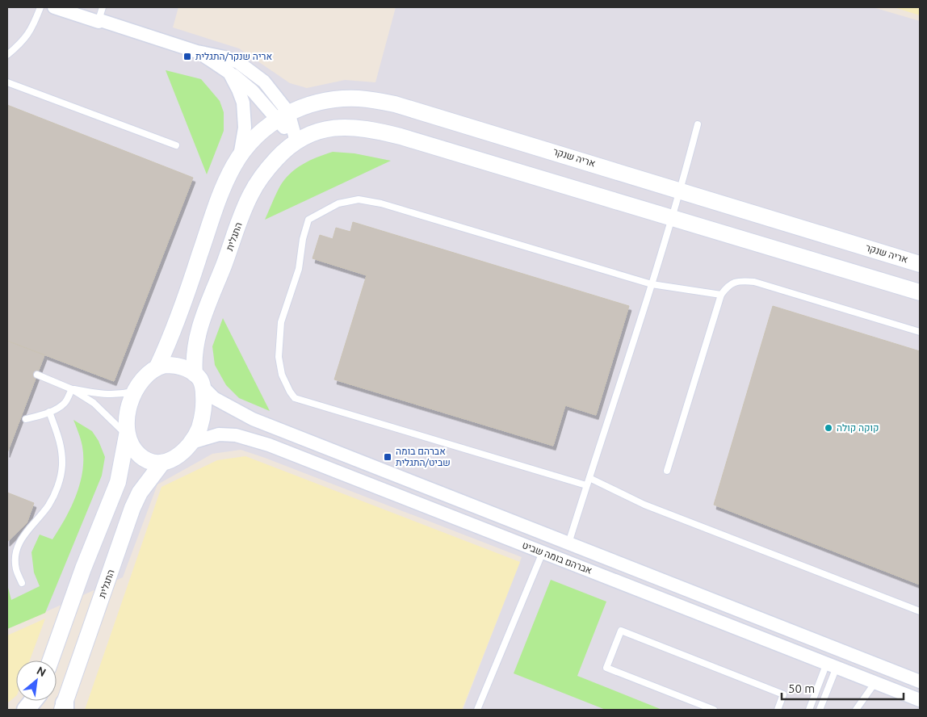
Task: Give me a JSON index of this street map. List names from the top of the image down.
{
  "streets": {
    "street": ["אריה שנקר", "התגלית", "אברהם בומה שביט"]
  },
  "crossings": [
    ["התגלית", "אברהם בומה שביט"]
  ],
  "places": {
    "transit": ["אריה שנקר/התגלית", "אברהם בומה שביט/התגלית"],
    "other": ["קוקה קולה"]
  },
  "scale_bar": "50 m",
  "north": "top right"
}
